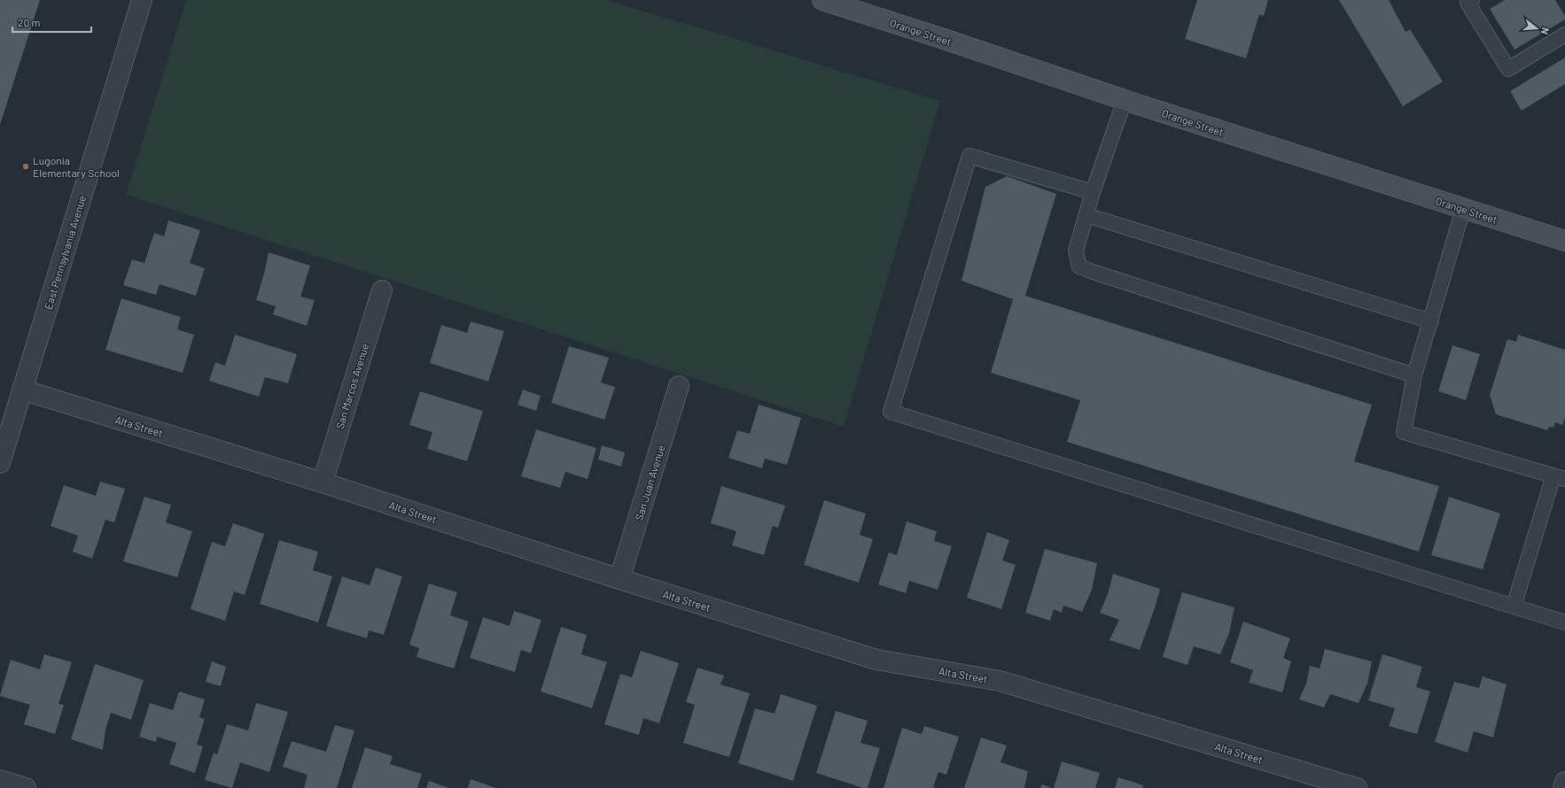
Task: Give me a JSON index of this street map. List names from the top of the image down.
{
  "streets": {
    "main road": ["Orange Street"],
    "street": [
      "East Pennsylvania Avenue",
      "San Marcos Avenue",
      "Alta Street",
      "San Juan Avenue"
    ]
  },
  "crossings": [
    ["East Pennsylvania Avenue", "Alta Street"],
    ["San Marcos Avenue", "Alta Street"],
    ["Alta Street", "San Juan Avenue"]
  ],
  "places": ["Lugonia Elementary School"],
  "scale_bar": "20 m",
  "north": "right"
}
